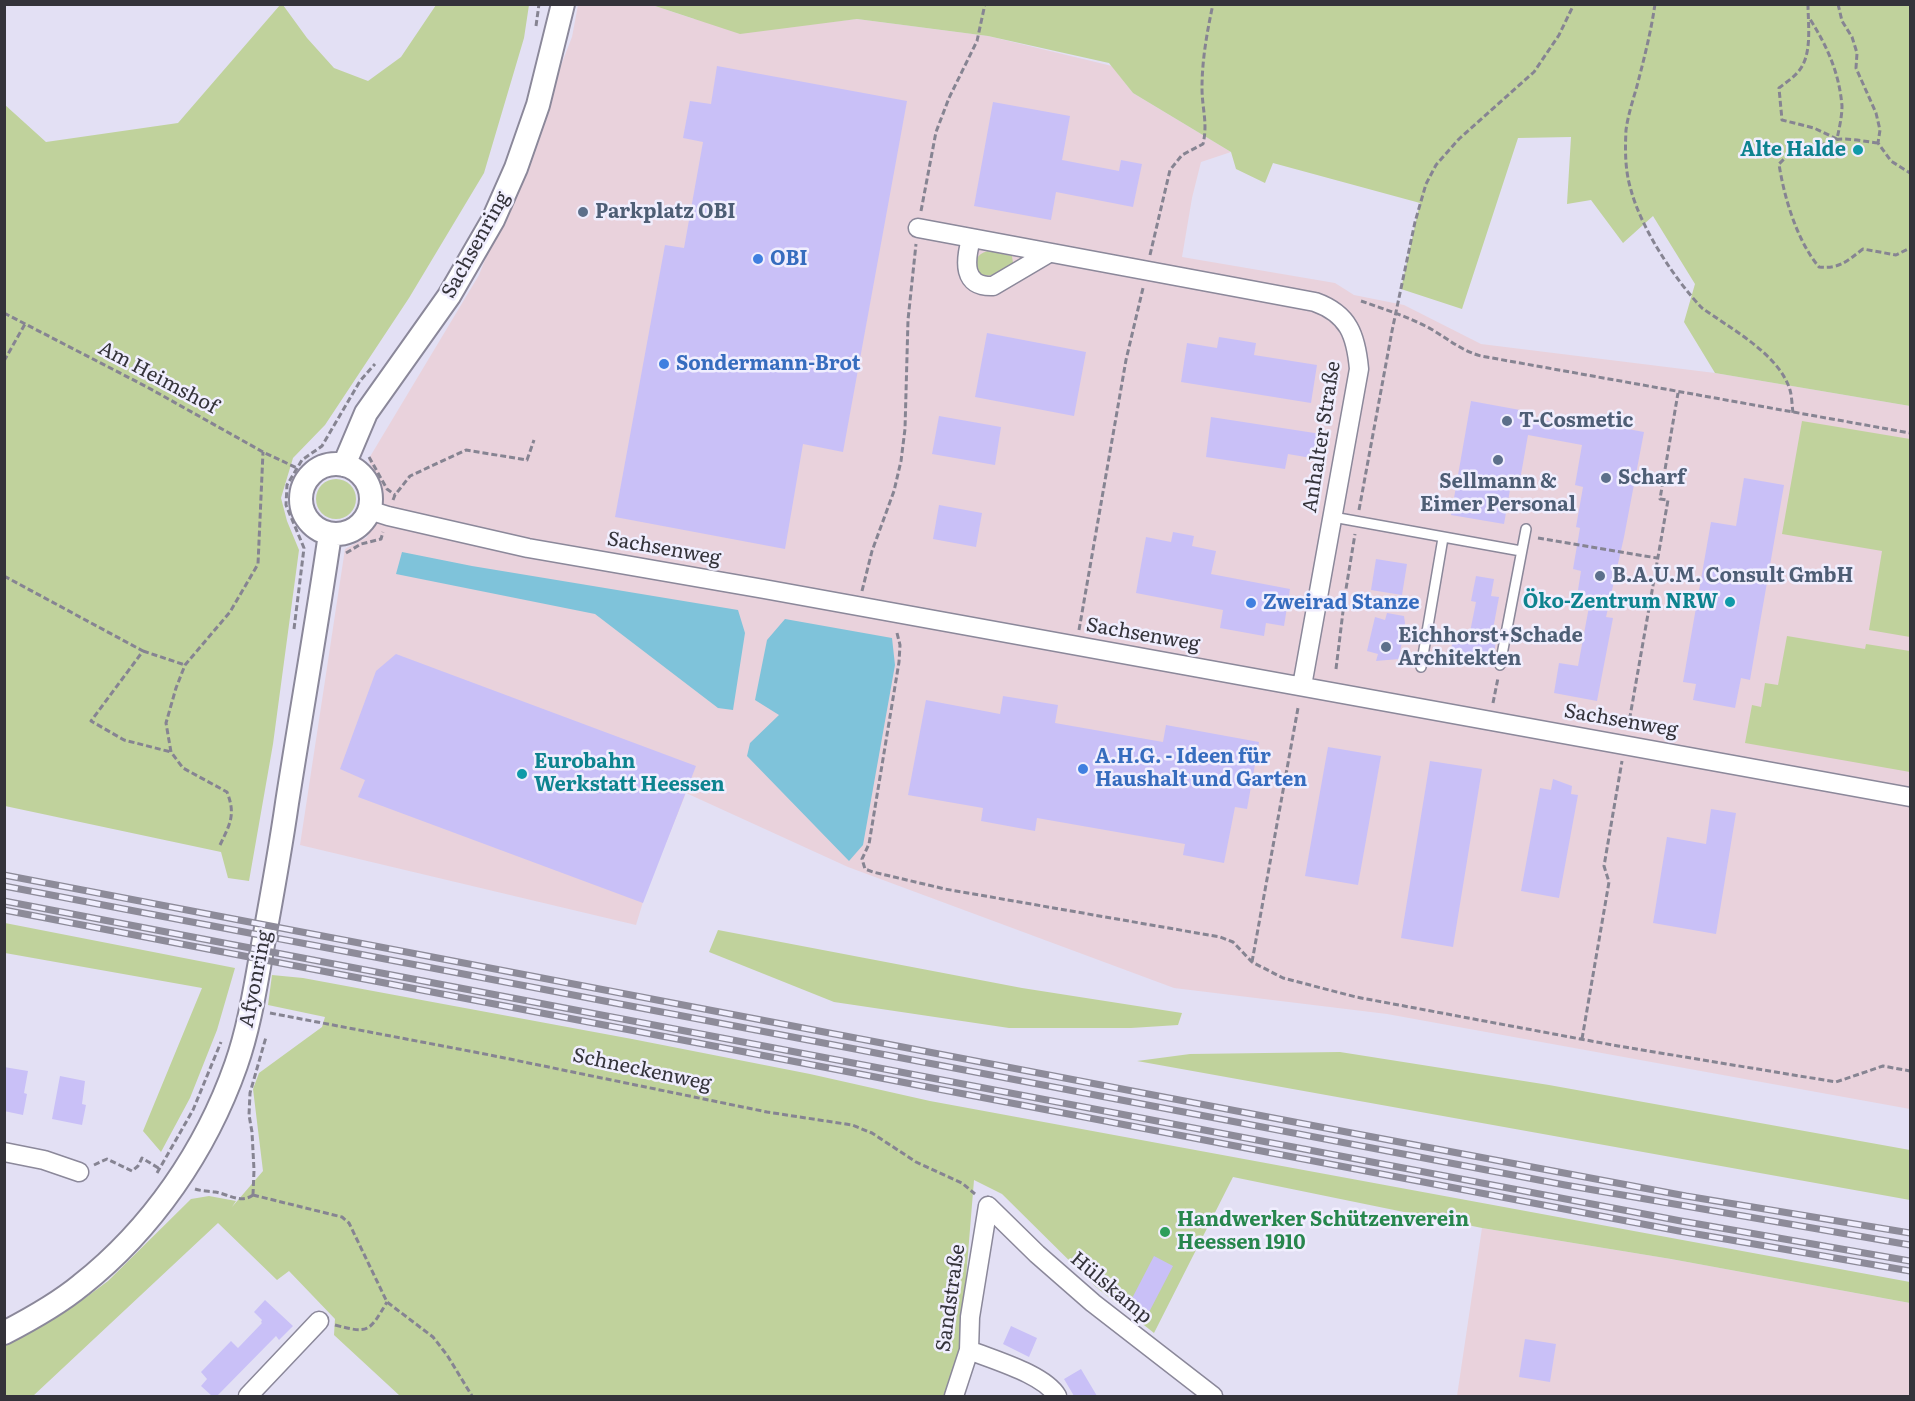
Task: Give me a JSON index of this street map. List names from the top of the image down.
{
  "streets": {
    "street": [
      "Sachsenring",
      "Anhalter Straße",
      "Sachsenweg",
      "Afyonring",
      "Hülskamp",
      "Sandstraße"
    ],
    "path": ["Am Heimshof", "Schneckenweg"]
  },
  "crossings": [
    ["Sachsenring", "Sachsenweg"],
    ["Sachsenring", "Afyonring"],
    ["Anhalter Straße", "Sachsenweg"],
    ["Sachsenweg", "Afyonring"],
    ["Afyonring", "Schneckenweg"],
    ["Schneckenweg", "Hülskamp"],
    ["Schneckenweg", "Sandstraße"],
    ["Hülskamp", "Sandstraße"]
  ],
  "places": [
    "Alte Halde",
    "Parkplatz OBI",
    "OBI",
    "Sondermann-Brot",
    "T-Cosmetic",
    "Sellmann & Eimer Personal",
    "Scharf",
    "B.A.U.M. Consult GmbH",
    "Öko-Zentrum NRW",
    "Zweirad Stanze",
    "Eichhorst+Schade Architekten",
    "A.H.G. - Ideen für Haushalt und Garten",
    "Eurobahn Werkstatt Heessen",
    "Handwerker Schützenverein Heessen 1910"
  ]
}
